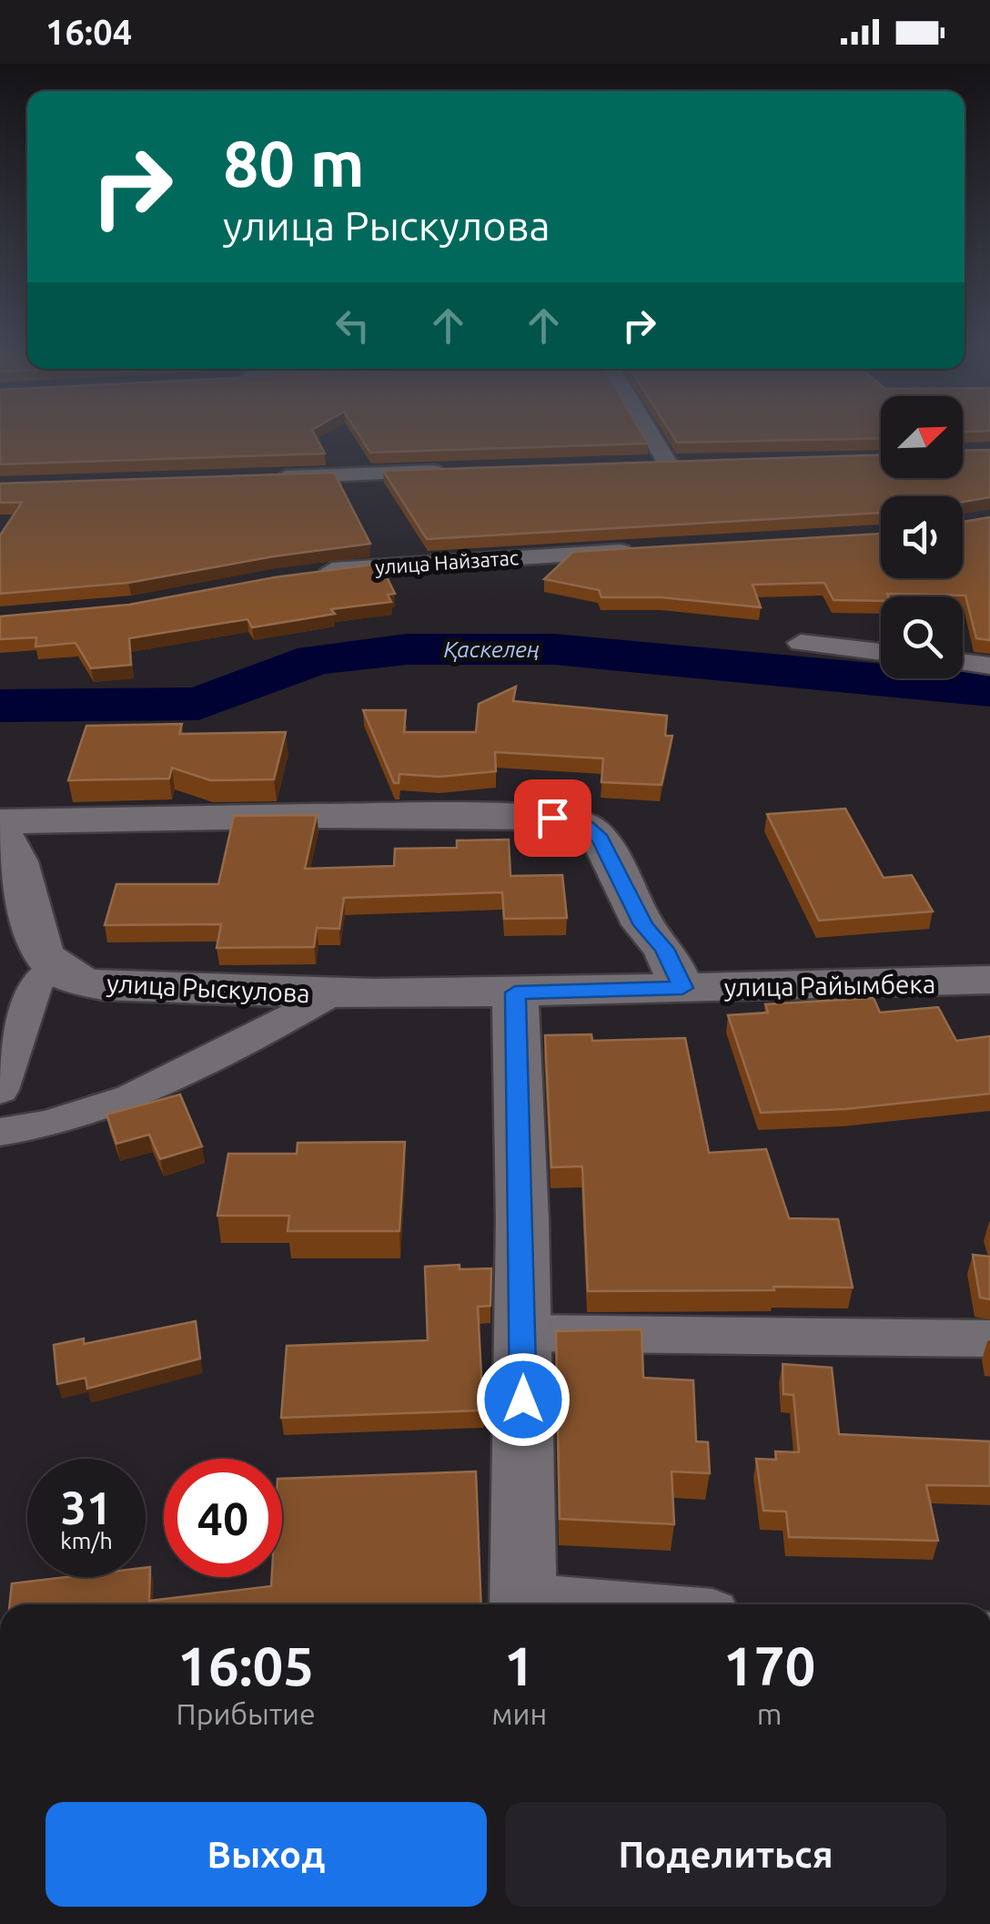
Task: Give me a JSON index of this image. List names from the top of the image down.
{
  "streets": {
    "street": ["улица Найзатас", "улица Райымбека", "улица Рыскулова"]
  },
  "crossings": [
    ["улица Райымбека", "улица Рыскулова"]
  ],
  "water": ["Қаскелең"],
  "north": "top right",
  "page": {
    "status": "16:04",
    "turn": ["80 m", "улица Рыскулова"],
    "speed": "31 km/h",
    "limit": "40",
    "eta": [
      "16:05",
      "Прибытие",
      "1",
      "мин",
      "170",
      "m"
    ],
    "buttons": ["Выход", "Поделиться"]
  }
}
